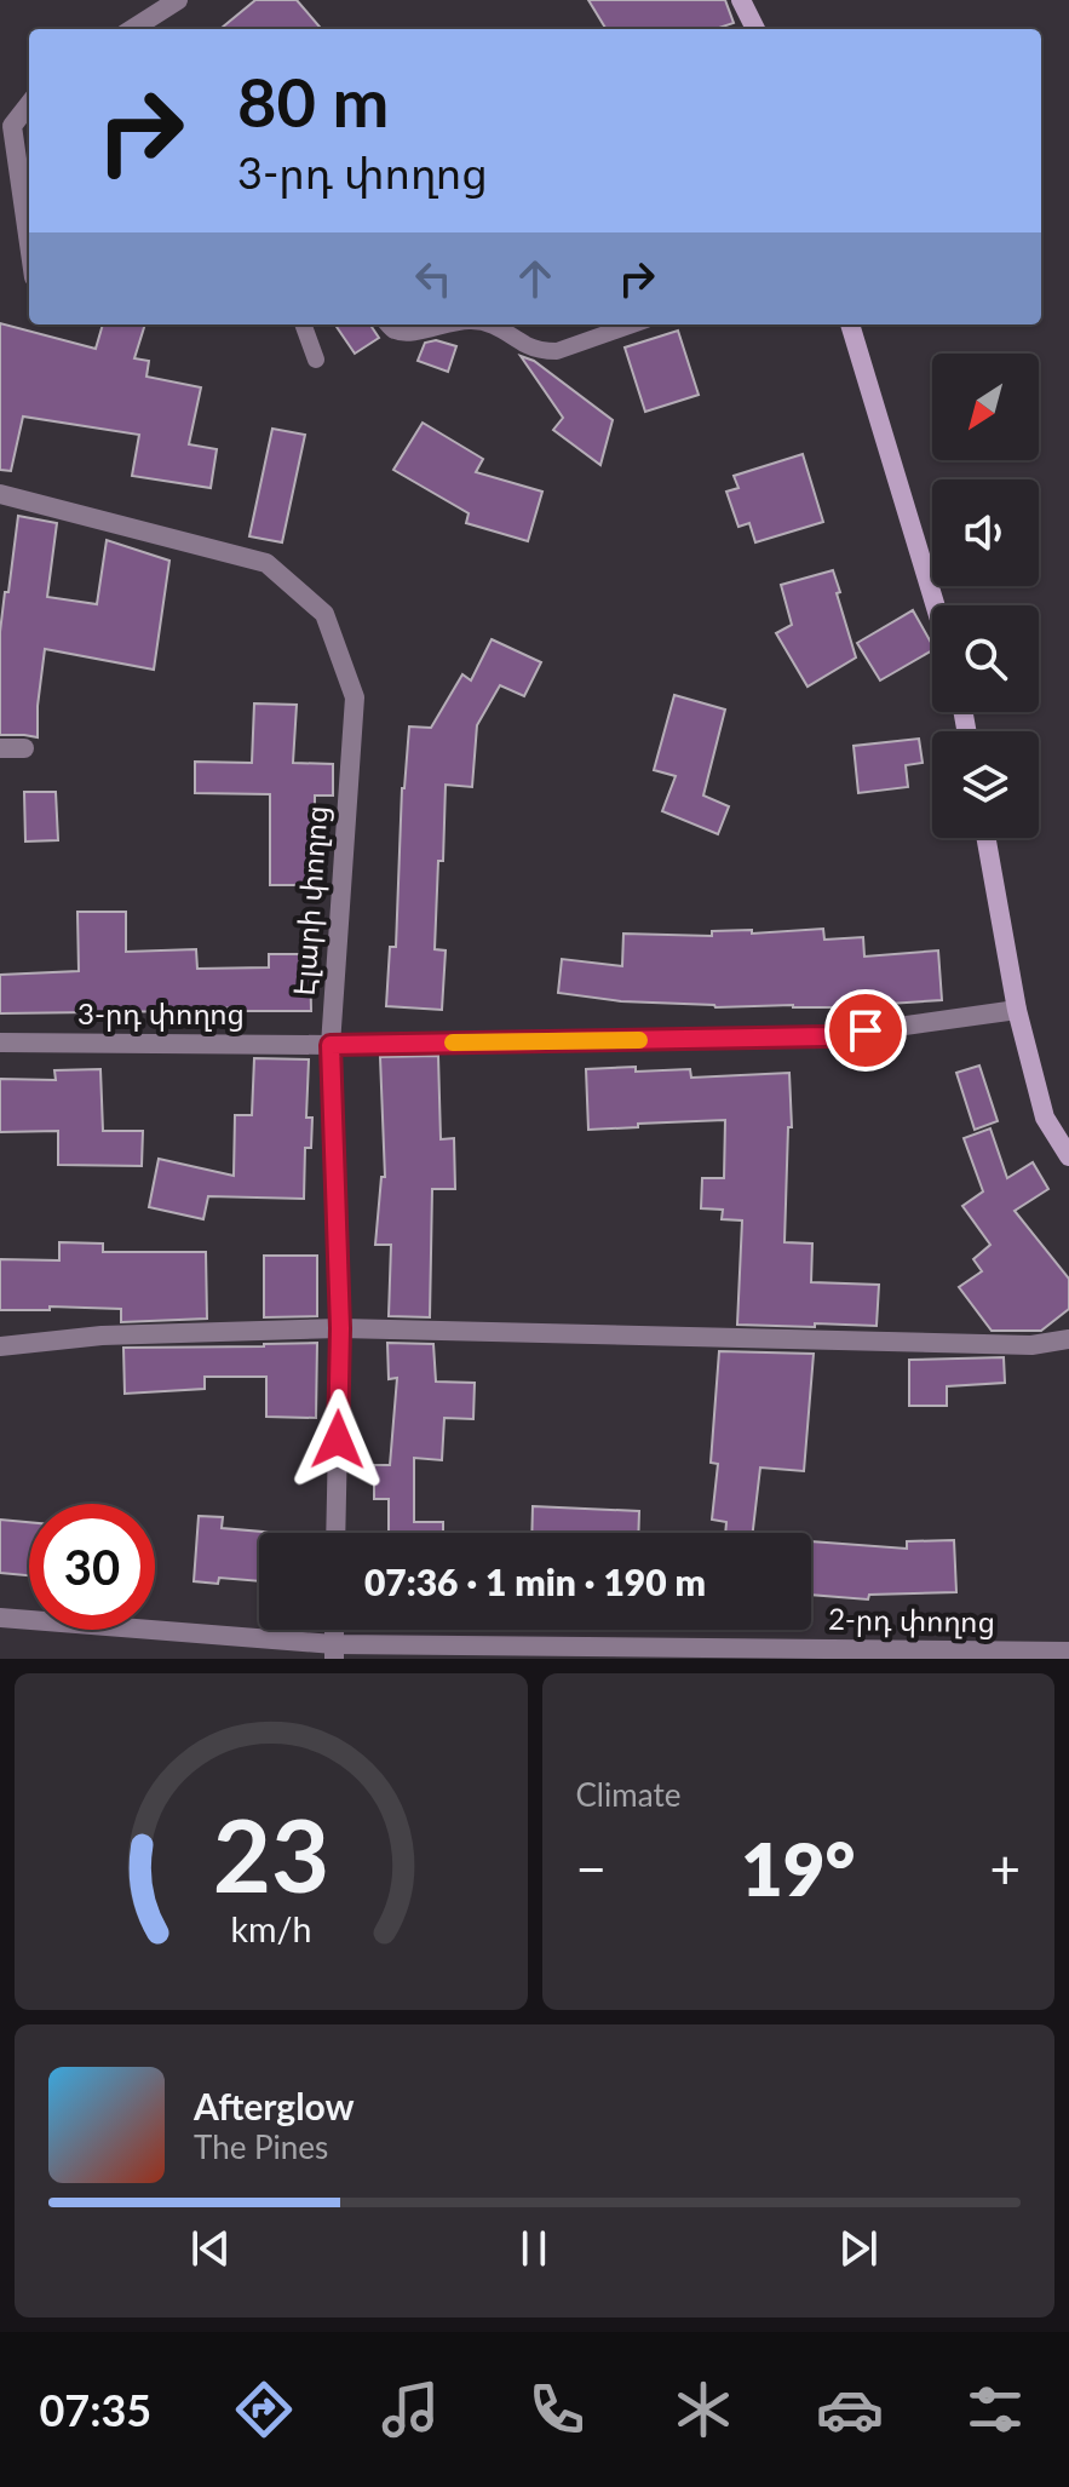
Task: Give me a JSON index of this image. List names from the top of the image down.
{
  "streets": {
    "street": ["Էլարի փողոց", "3-րդ փողոց", "2-րդ փողոց"]
  },
  "crossings": [
    ["Էլարի փողոց", "3-րդ փողոց"]
  ],
  "north": "bottom left",
  "page": {
    "turn": ["80 m", "3-րդ փողոց"],
    "limit": "30",
    "trip": "07:36 · 1 min · 190 m",
    "tile": "Climate",
    "heat": ["−", "19°", "+"],
    "song": ["Afterglow", "The Pines"],
    "tabs": "07:35",
    "gauge": ["23", "km/h"]
  }
}
